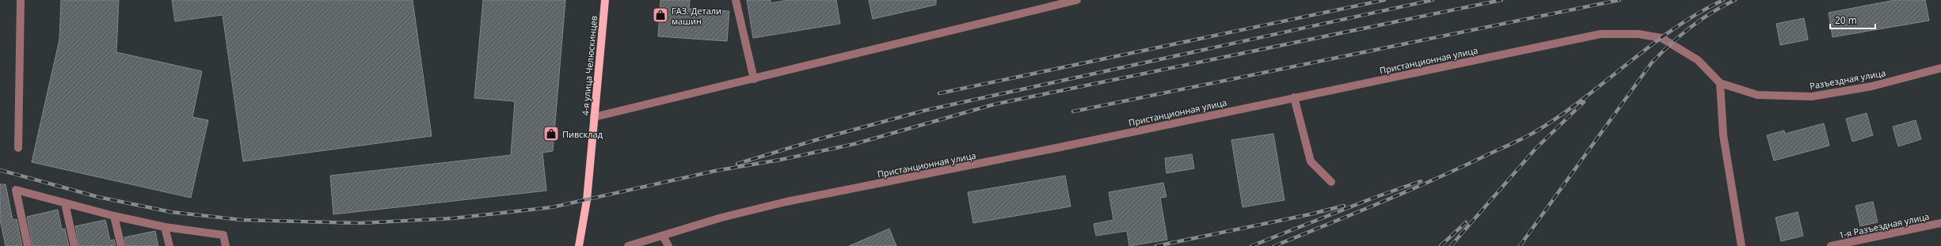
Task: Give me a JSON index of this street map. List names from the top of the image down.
{
  "streets": {
    "main road": ["4-я улица Челюскинцев"],
    "street": ["Пристанционная улица", "Разъездная улица", "1-я Разъездная улица"]
  },
  "crossings": [
    ["Пристанционная улица", "Разъездная улица"]
  ],
  "places": {
    "shop": ["ГАЗ. Детали машин", "Пивсклад"]
  },
  "scale_bar": "20 m"
}
